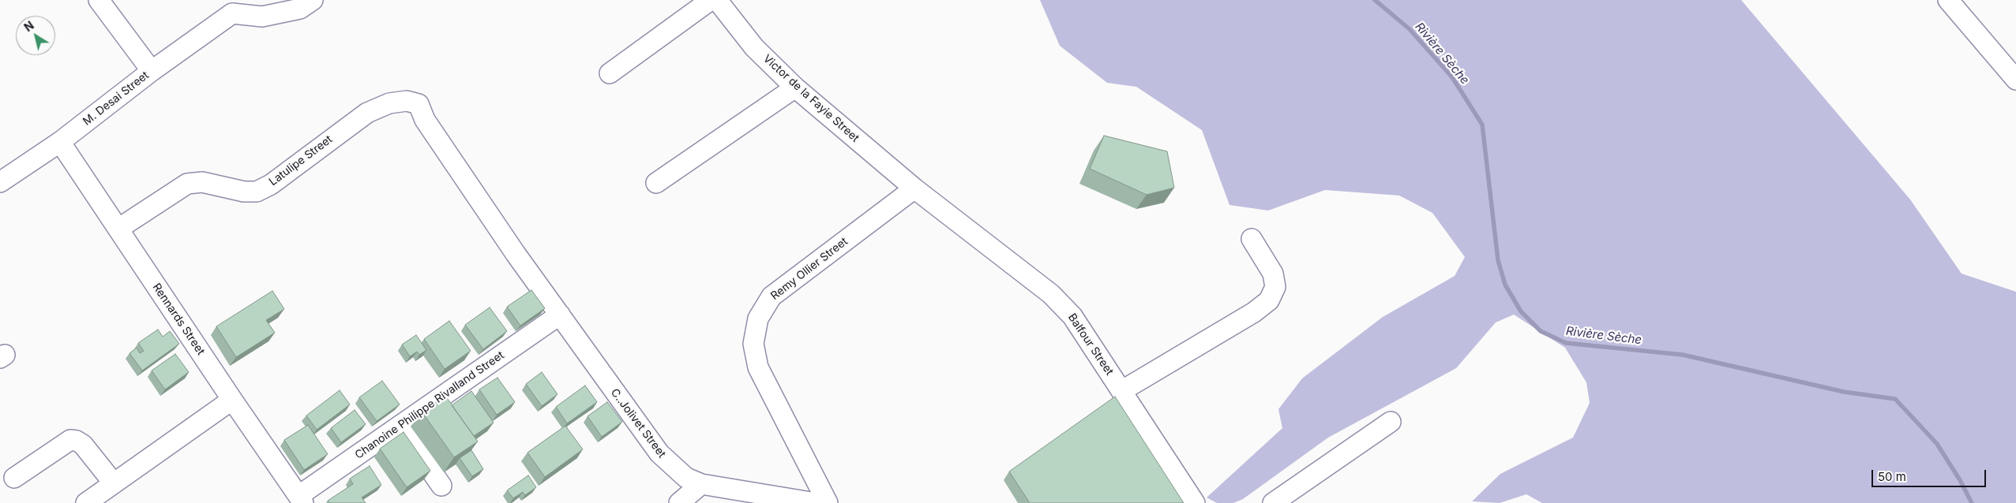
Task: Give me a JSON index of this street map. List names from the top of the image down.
{
  "streets": {
    "street": [
      "M. Desai Street",
      "Victor de la Fayie Street",
      "Latulipe Street",
      "Remy Ollier Street",
      "Rennards Street",
      "Balfour Street",
      "Chanoine Philippe Rivalland Street",
      "C..Jolivet Street"
    ]
  },
  "crossings": [
    ["M. Desai Street", "Rennards Street"],
    ["Victor de la Fayie Street", "Remy Ollier Street"],
    ["Victor de la Fayie Street", "Balfour Street"],
    ["Latulipe Street", "Rennards Street"],
    ["Latulipe Street", "C..Jolivet Street"],
    ["Remy Ollier Street", "Balfour Street"],
    ["Rennards Street", "Chanoine Philippe Rivalland Street"],
    ["Chanoine Philippe Rivalland Street", "C..Jolivet Street"]
  ],
  "water": ["Rivière Sèche"],
  "scale_bar": "50 m",
  "north": "top left"
}
